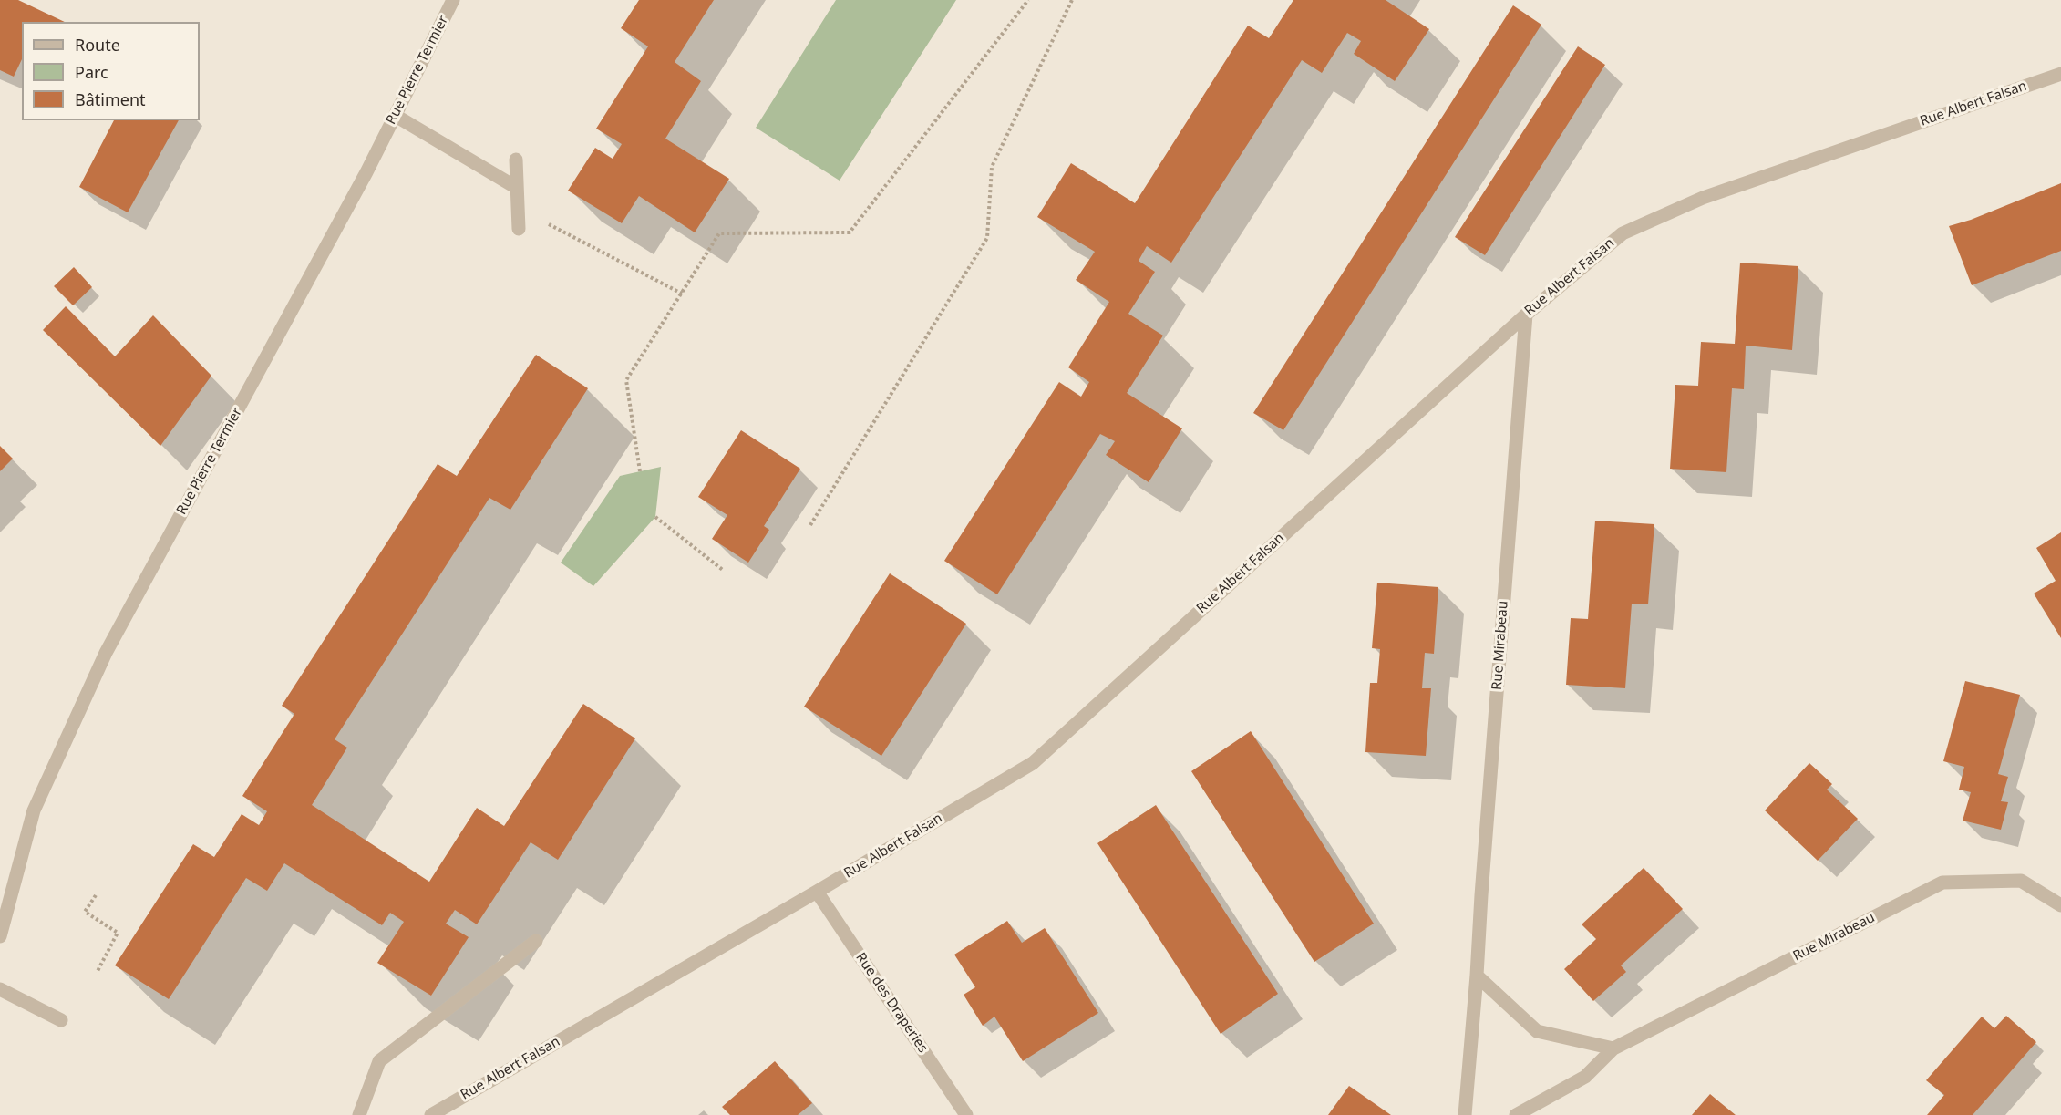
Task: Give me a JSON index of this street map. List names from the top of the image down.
{
  "streets": {
    "street": [
      "Rue Pierre Termier",
      "Rue Albert Falsan",
      "Rue Mirabeau",
      "Rue des Draperies"
    ]
  },
  "crossings": [
    ["Rue Albert Falsan", "Rue Mirabeau"],
    ["Rue Albert Falsan", "Rue des Draperies"]
  ],
  "legend": ["Route", "Parc", "Bâtiment"]
}
